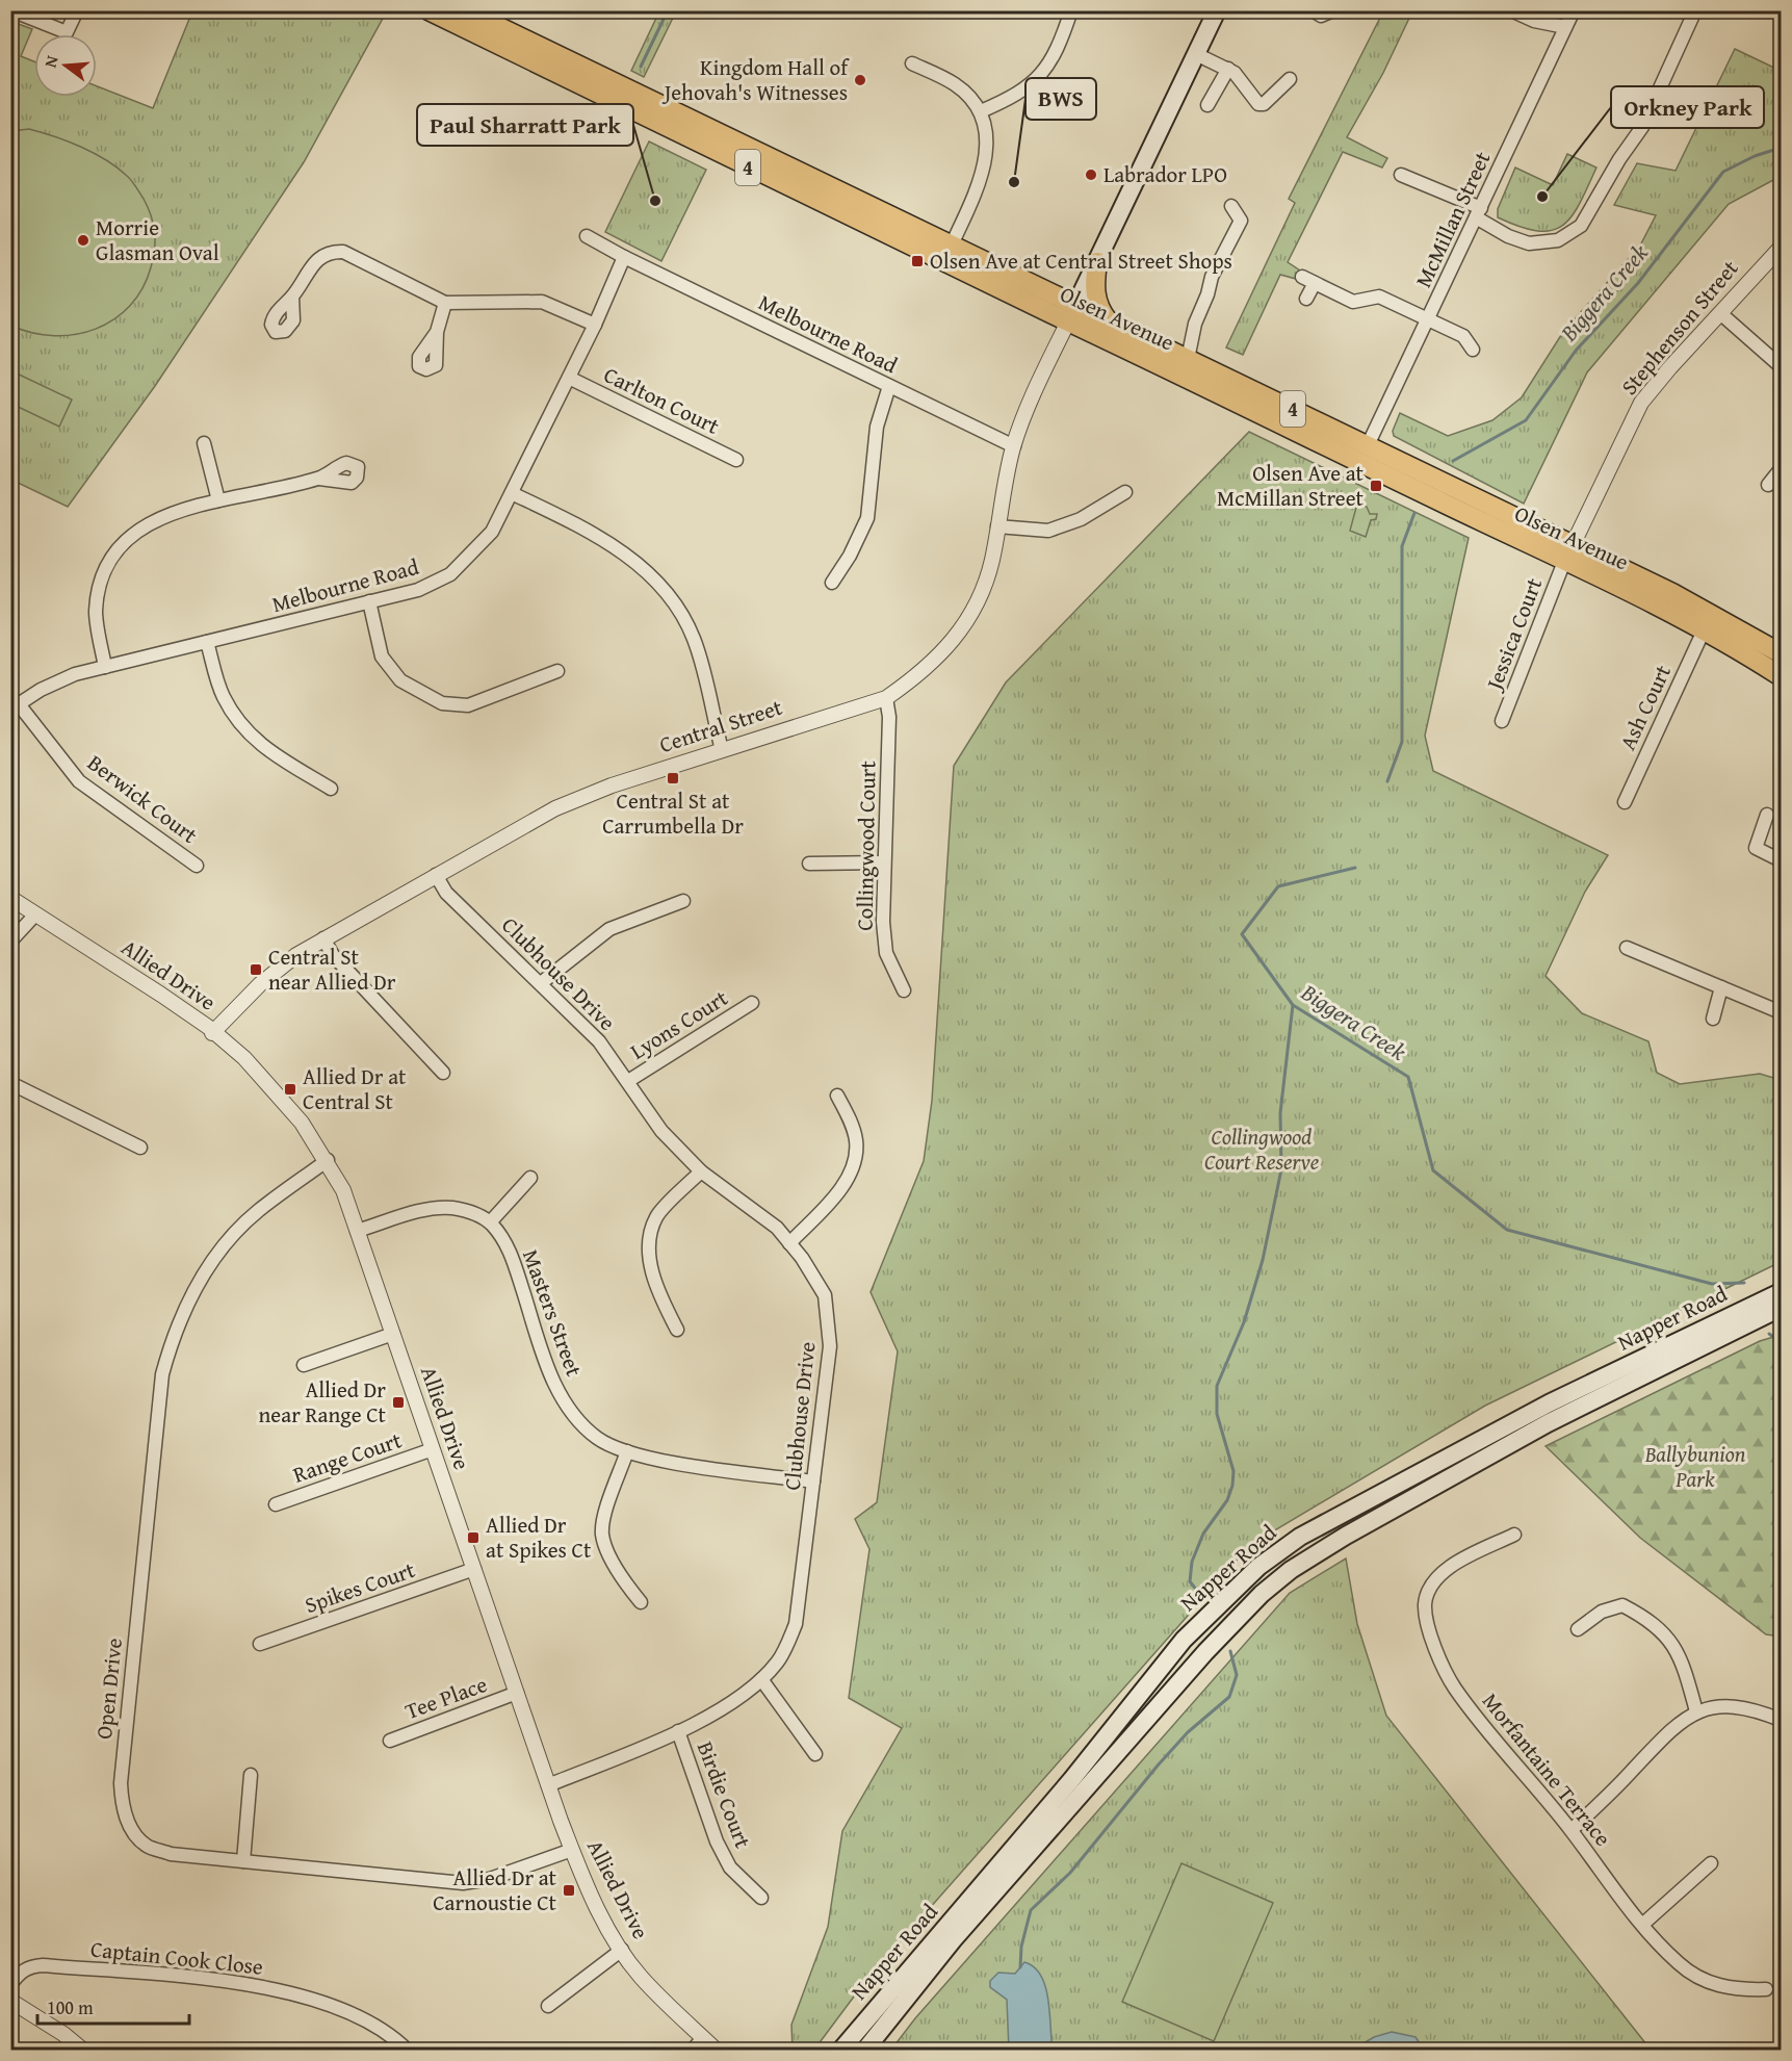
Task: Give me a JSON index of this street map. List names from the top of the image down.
{
  "streets": {
    "main road": [
      "4",
      "Olsen Avenue",
      "Central Street",
      "Napper Road"
    ],
    "street": [
      "McMillan Street",
      "Stephenson Street",
      "Melbourne Road",
      "Carlton Court",
      "Jessica Court",
      "Ash Court",
      "Berwick Court",
      "Collingwood Court",
      "Clubhouse Drive",
      "Allied Drive",
      "Lyons Court",
      "Masters Street",
      "Range Court",
      "Spikes Court",
      "Open Drive",
      "Tee Place",
      "Morfantaine Terrace",
      "Birdie Court",
      "Captain Cook Close"
    ]
  },
  "crossings": [
    ["McMillan Street", "Olsen Avenue"],
    ["Olsen Avenue", "Stephenson Street"],
    ["Olsen Avenue", "Jessica Court"],
    ["Olsen Avenue", "Ash Court"],
    ["Olsen Avenue", "Central Street"],
    ["Stephenson Street", "Jessica Court"],
    ["Melbourne Road", "Carlton Court"],
    ["Melbourne Road", "Central Street"],
    ["Melbourne Road", "Berwick Court"],
    ["Central Street", "Collingwood Court"],
    ["Central Street", "Clubhouse Drive"],
    ["Central Street", "Allied Drive"],
    ["Clubhouse Drive", "Allied Drive"],
    ["Clubhouse Drive", "Lyons Court"],
    ["Clubhouse Drive", "Masters Street"],
    ["Clubhouse Drive", "Birdie Court"],
    ["Allied Drive", "Range Court"],
    ["Allied Drive", "Spikes Court"],
    ["Allied Drive", "Open Drive"],
    ["Allied Drive", "Tee Place"]
  ],
  "water": ["Biggera Creek"],
  "parks": ["Collingwood Court Reserve", "Ballybunion Park"],
  "places": {
    "other": [
      "Kingdom Hall of Jehovah's Witnesses",
      "Labrador LPO",
      "BWS",
      "Orkney Park",
      "Paul Sharratt Park",
      "Morrie Glasman Oval"
    ],
    "transit": [
      "Olsen Ave at Central Street Shops",
      "Olsen Ave at McMillan Street",
      "Central St at Carrumbella Dr",
      "Central St near Allied Dr",
      "Allied Dr at Central St",
      "Allied Dr near Range Ct",
      "Allied Dr at Spikes Ct",
      "Allied Dr at Carnoustie Ct"
    ]
  },
  "scale_bar": "100 m",
  "north": "left"
}
